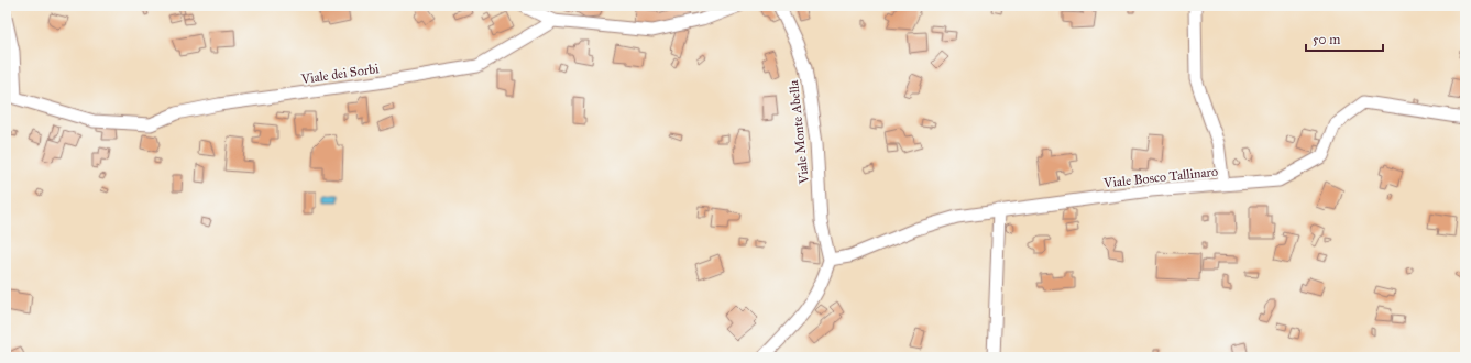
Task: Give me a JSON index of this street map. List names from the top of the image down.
{
  "streets": {
    "street": ["Viale dei Sorbi", "Viale Monte Abella", "Viale Bosco Tallinaro"]
  },
  "crossings": [
    ["Viale Monte Abella", "Viale Bosco Tallinaro"]
  ],
  "scale_bar": "50 m"
}
